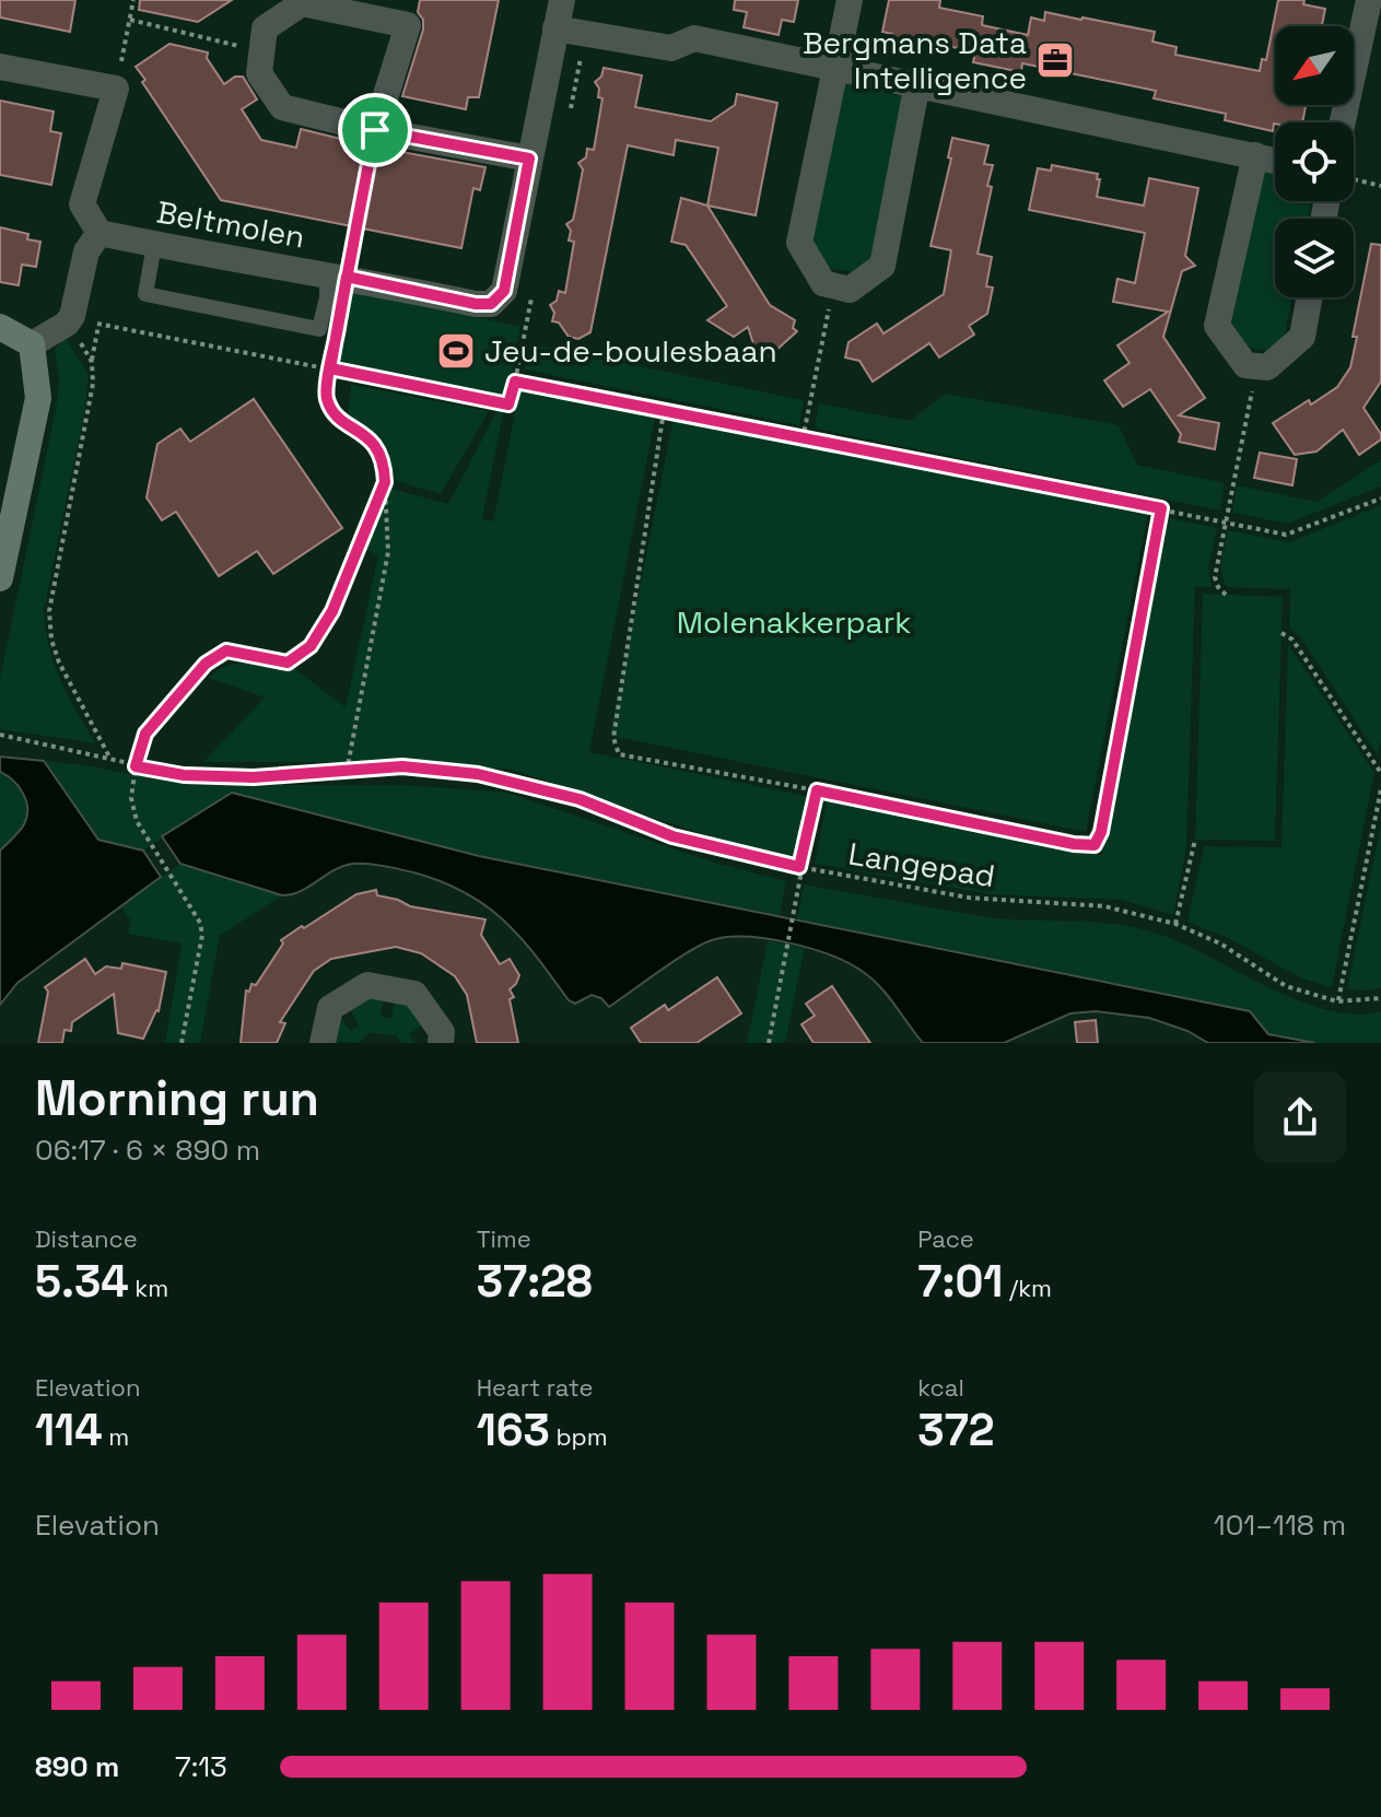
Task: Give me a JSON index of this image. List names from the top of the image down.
{
  "streets": {
    "street": ["Beltmolen"],
    "path": ["Langepad"]
  },
  "parks": ["Molenakkerpark"],
  "places": {
    "office": ["Bergmans Data Intelligence"],
    "sports": ["Jeu-de-boulesbaan"]
  },
  "north": "bottom left",
  "page": {
    "heading": ["Morning run", "06:17 · 6 × 890 m"],
    "stats": [
      ["Distance", "5.34 km"],
      ["Time", "37:28"],
      ["Pace", "7:01 /km"],
      ["Elevation", "114 m"],
      ["Heart rate", "163 bpm"],
      ["kcal", "372"]
    ],
    "chart": ["Elevation", "101–118 m"],
    "list": [
      {
        "name": "890 m",
        "note": "7:13"
      }
    ]
  }
}
